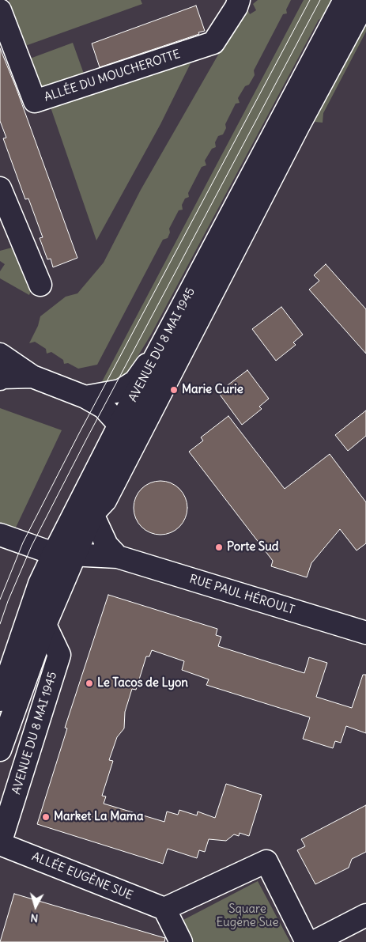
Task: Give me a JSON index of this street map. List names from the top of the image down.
{
  "streets": {
    "street": [
      "ALLÉE DU MOUCHEROTTE",
      "AVENUE DU 8 MAI 1945",
      "RUE PAUL HÉROULT",
      "ALLÉE EUGÈNE SUE"
    ]
  },
  "crossings": [
    ["AVENUE DU 8 MAI 1945", "RUE PAUL HÉROULT"],
    ["AVENUE DU 8 MAI 1945", "ALLÉE EUGÈNE SUE"]
  ],
  "parks": ["Square Eugène Sue"],
  "places": [
    "Marie Curie",
    "Porte Sud",
    "Le Tacos de Lyon",
    "Market La Mama"
  ],
  "north": "bottom"
}
